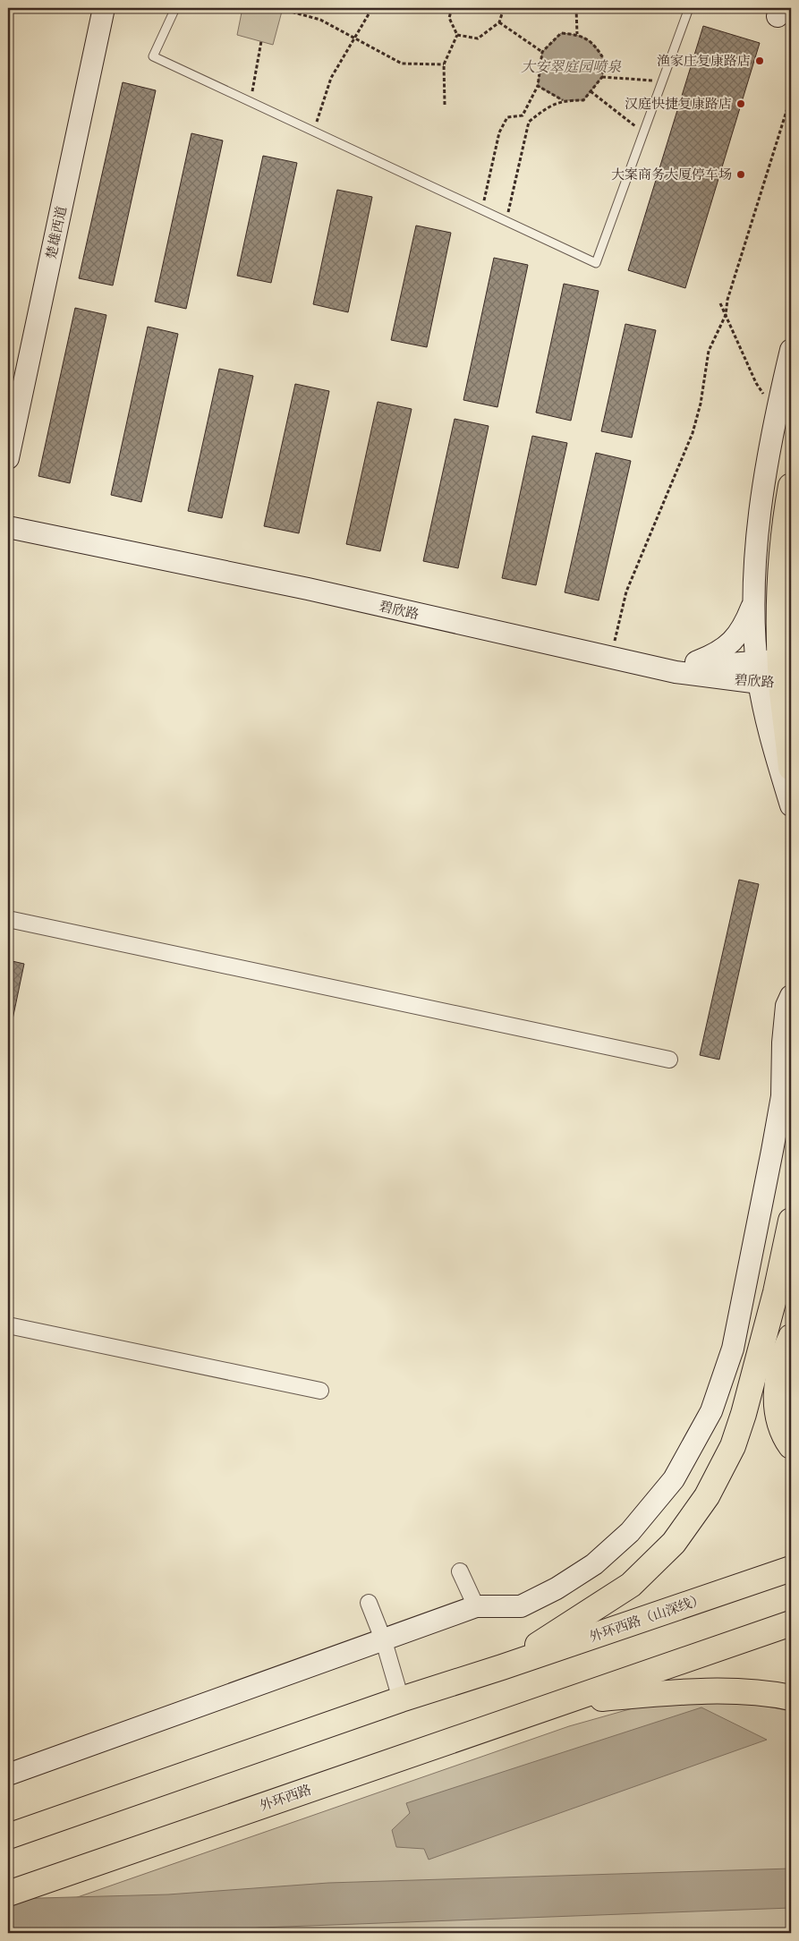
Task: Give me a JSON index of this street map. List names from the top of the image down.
{
  "streets": {
    "highway": ["外环西路（山深线）", "外环西路"],
    "street": ["楚雄西道", "碧欣路"]
  },
  "water": ["大安翠庭园喷泉"],
  "places": ["渔家庄复康路店", "汉庭快捷复康路店", "大案商务大厦停车场"]
}
